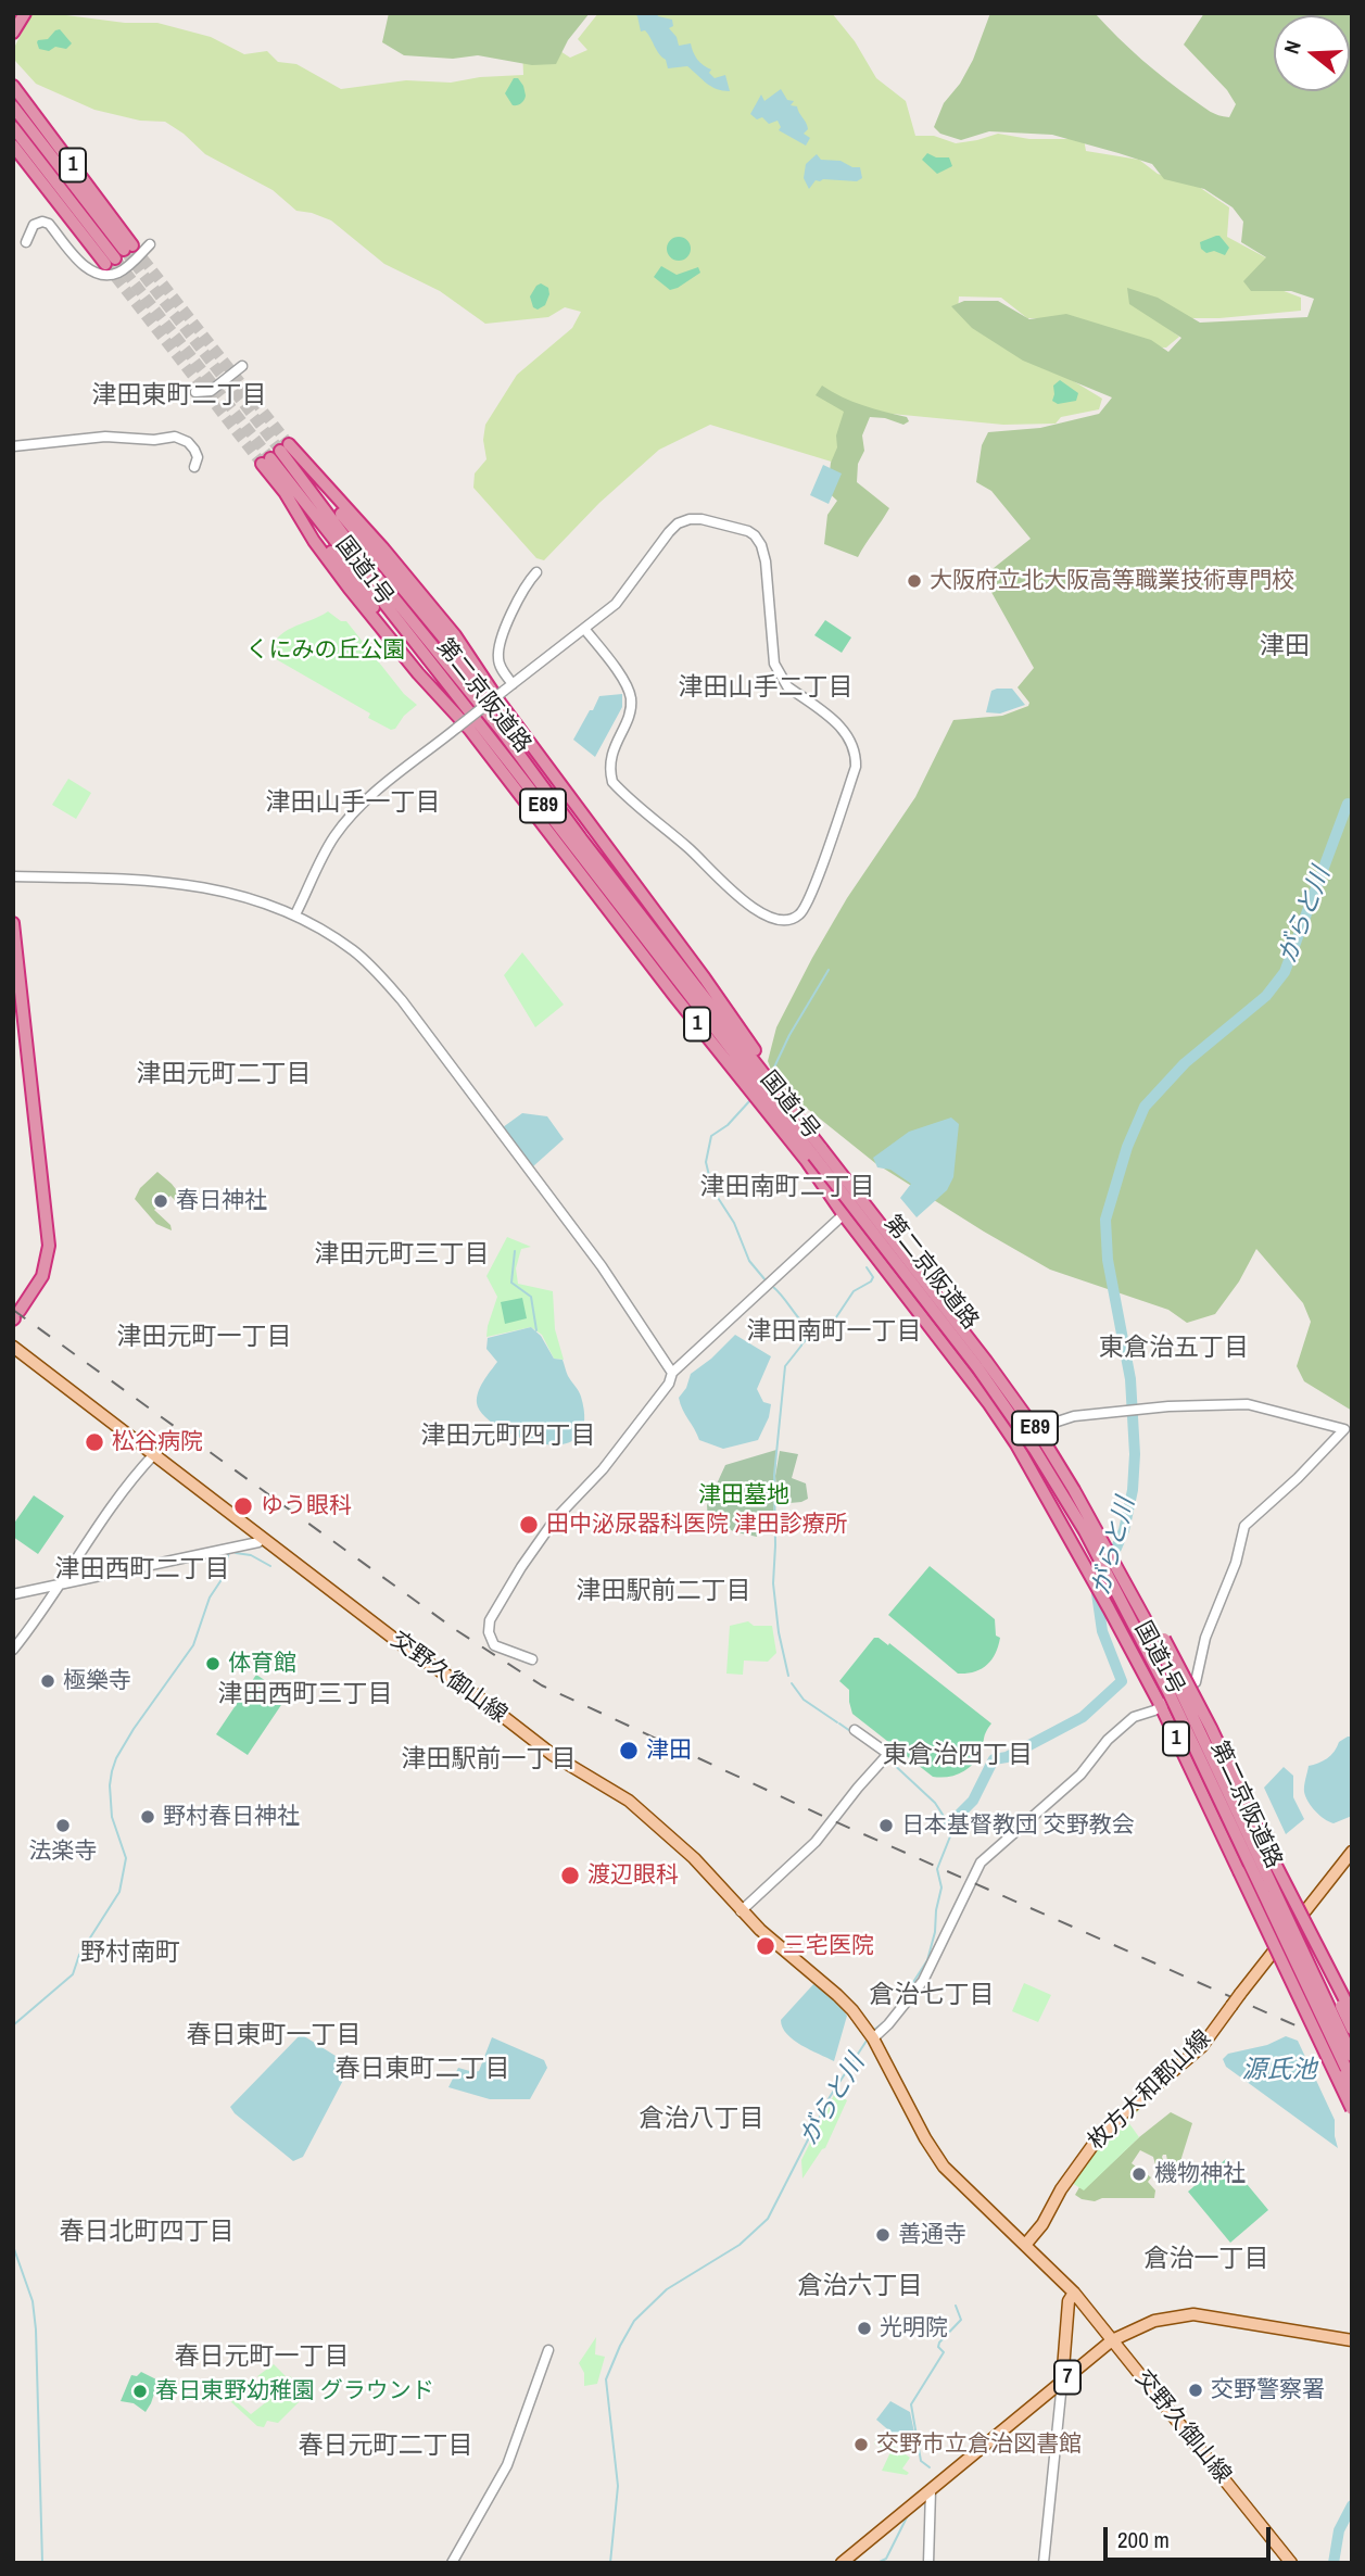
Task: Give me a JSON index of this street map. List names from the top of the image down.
{
  "streets": {
    "highway": [
      "1",
      "国道1号",
      "第二京阪道路",
      "E89"
    ],
    "main road": ["交野久御山線", "枚方大和郡山線", "7"]
  },
  "crossings": [
    ["国道1号", "第二京阪道路"],
    ["交野久御山線", "枚方大和郡山線"],
    ["交野久御山線", "7"]
  ],
  "districts": [
    "津田東町二丁目",
    "津田",
    "津田山手二丁目",
    "津田山手一丁目",
    "津田元町二丁目",
    "津田南町二丁目",
    "津田元町三丁目",
    "津田南町一丁目",
    "津田元町一丁目",
    "東倉治五丁目",
    "津田元町四丁目",
    "津田西町二丁目",
    "津田駅前二丁目",
    "津田西町三丁目",
    "東倉治四丁目",
    "津田駅前一丁目",
    "野村南町",
    "倉治七丁目",
    "春日東町一丁目",
    "春日東町二丁目",
    "倉治八丁目",
    "春日北町四丁目",
    "倉治一丁目",
    "倉治六丁目",
    "春日元町一丁目",
    "春日元町二丁目"
  ],
  "water": ["がらと川", "源氏池"],
  "parks": ["くにみの丘公園", "津田墓地"],
  "places": [
    "大阪府立北大阪高等職業技術専門校",
    "春日神社",
    "松谷病院",
    "ゆう眼科",
    "田中泌尿器科医院 津田診療所",
    "体育館",
    "極樂寺",
    "津田",
    "野村春日神社",
    "法楽寺",
    "日本基督教団 交野教会",
    "渡辺眼科",
    "三宅医院",
    "機物神社",
    "善通寺",
    "光明院",
    "交野警察署",
    "春日東野幼稚園 グラウンド",
    "交野市立倉治図書館"
  ],
  "scale_bar": "200 m",
  "north": "left"
}
